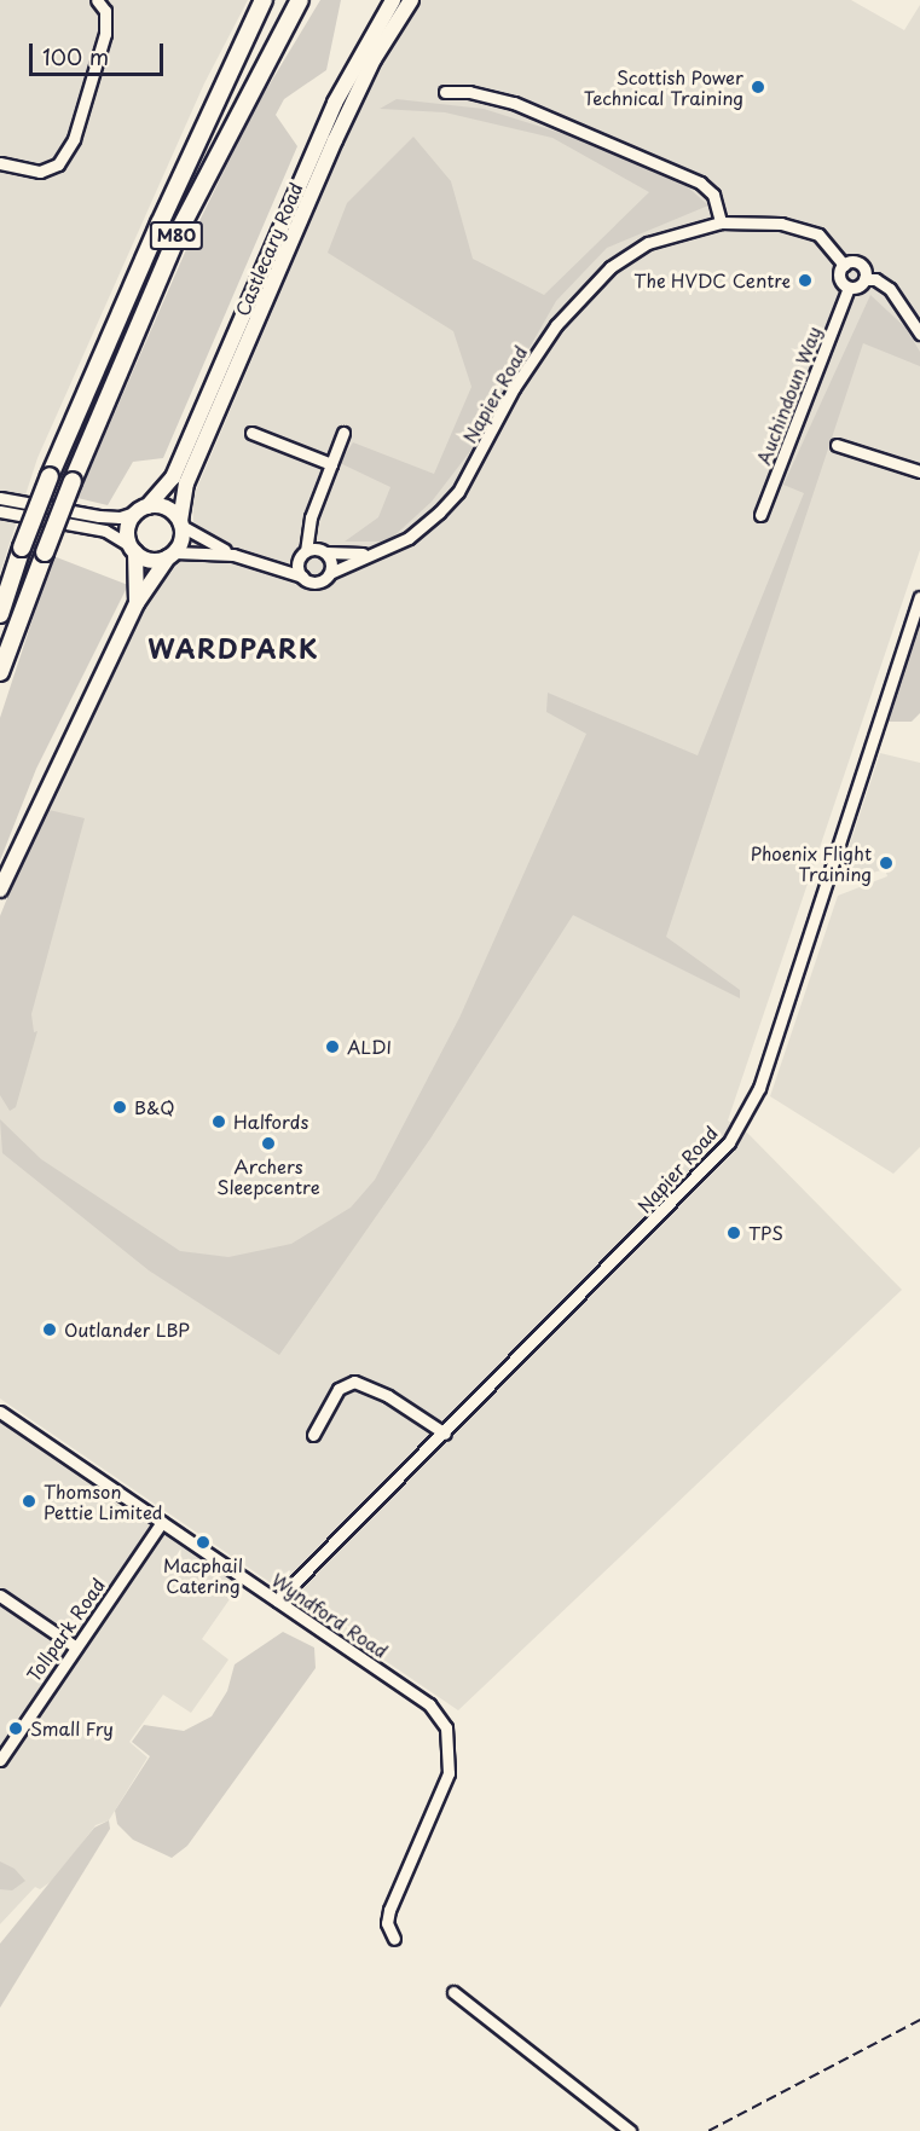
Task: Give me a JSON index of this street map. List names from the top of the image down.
{
  "streets": {
    "highway": ["M80"],
    "main road": ["Castlecary Road"],
    "street": [
      "Napier Road",
      "Auchindoun Way",
      "Wyndford Road",
      "Tollpark Road"
    ]
  },
  "crossings": [
    ["Napier Road", "Auchindoun Way"],
    ["Napier Road", "Wyndford Road"],
    ["Wyndford Road", "Tollpark Road"]
  ],
  "districts": ["WARDPARK"],
  "places": [
    "Scottish Power Technical Training",
    "The HVDC Centre",
    "Phoenix Flight Training",
    "ALDI",
    "B&Q",
    "Halfords",
    "Archers Sleepcentre",
    "TPS",
    "Outlander LBP",
    "Thomson Pettie Limited",
    "Macphail Catering",
    "Small Fry"
  ],
  "scale_bar": "100 m"
}
